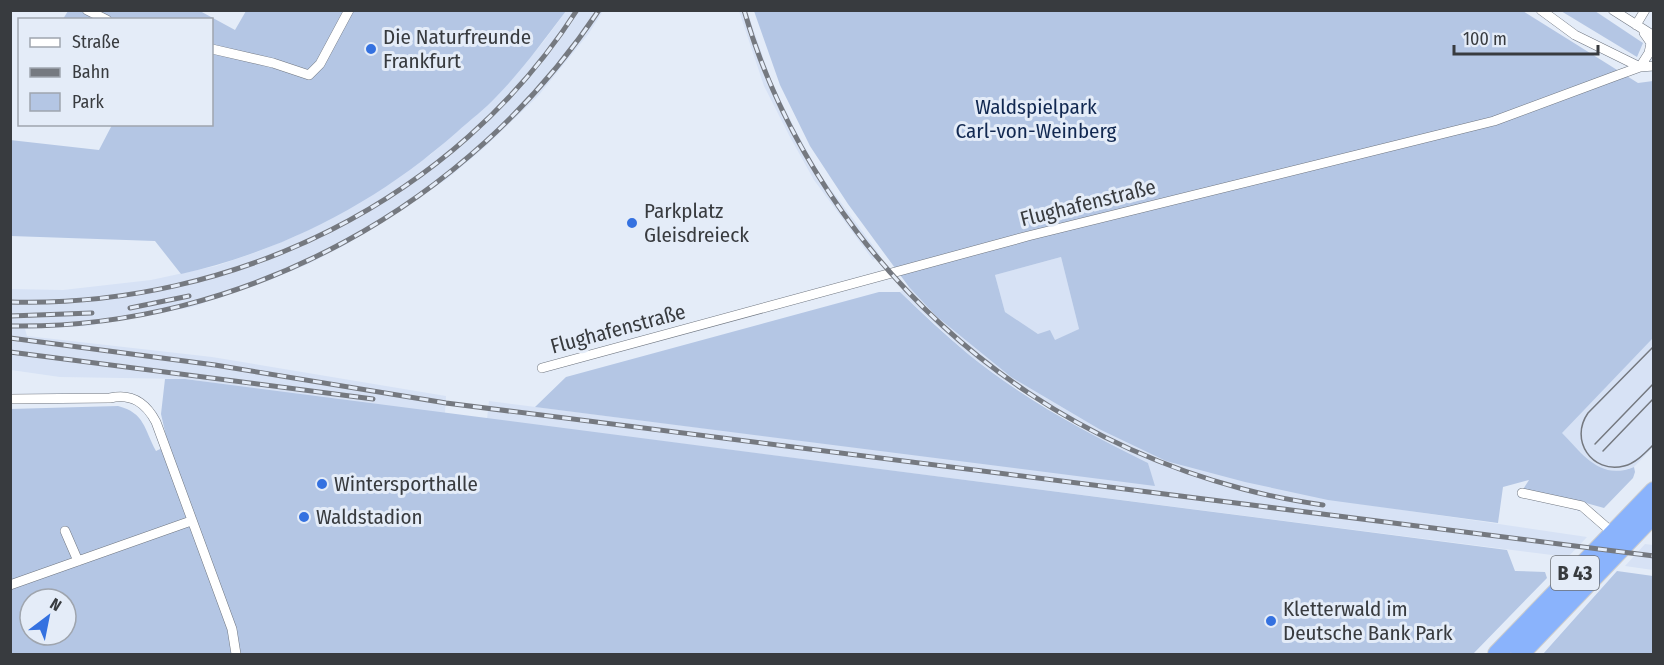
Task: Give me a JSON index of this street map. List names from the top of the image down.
{
  "streets": {
    "highway": ["B 43"],
    "street": ["Flughafenstraße"]
  },
  "parks": ["Waldspielpark Carl-von-Weinberg"],
  "places": [
    "Die Naturfreunde Frankfurt",
    "Parkplatz Gleisdreieck",
    "Wintersporthalle",
    "Waldstadion",
    "Kletterwald im Deutsche Bank Park"
  ],
  "legend": ["Straße", "Bahn", "Park"],
  "scale_bar": "100 m",
  "north": "top right"
}
